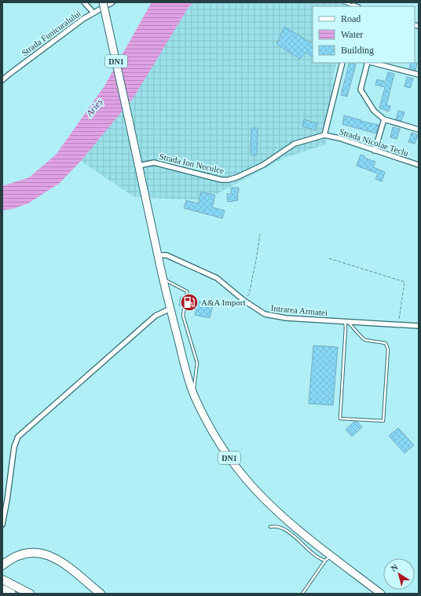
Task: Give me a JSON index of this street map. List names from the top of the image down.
{
  "streets": {
    "main road": ["DN1"],
    "street": [
      "Strada Funicuralului",
      "Strada Nicolae Teclu",
      "Strada Ion Neculce",
      "Intrarea Armatei"
    ]
  },
  "crossings": [
    ["DN1", "Strada Ion Neculce"],
    ["DN1", "Intrarea Armatei"],
    ["Strada Nicolae Teclu", "Strada Ion Neculce"]
  ],
  "water": ["Arieș"],
  "places": {
    "fuel station": ["A&A Import"]
  },
  "legend": ["Road", "Water", "Building"],
  "north": "top left"
}
